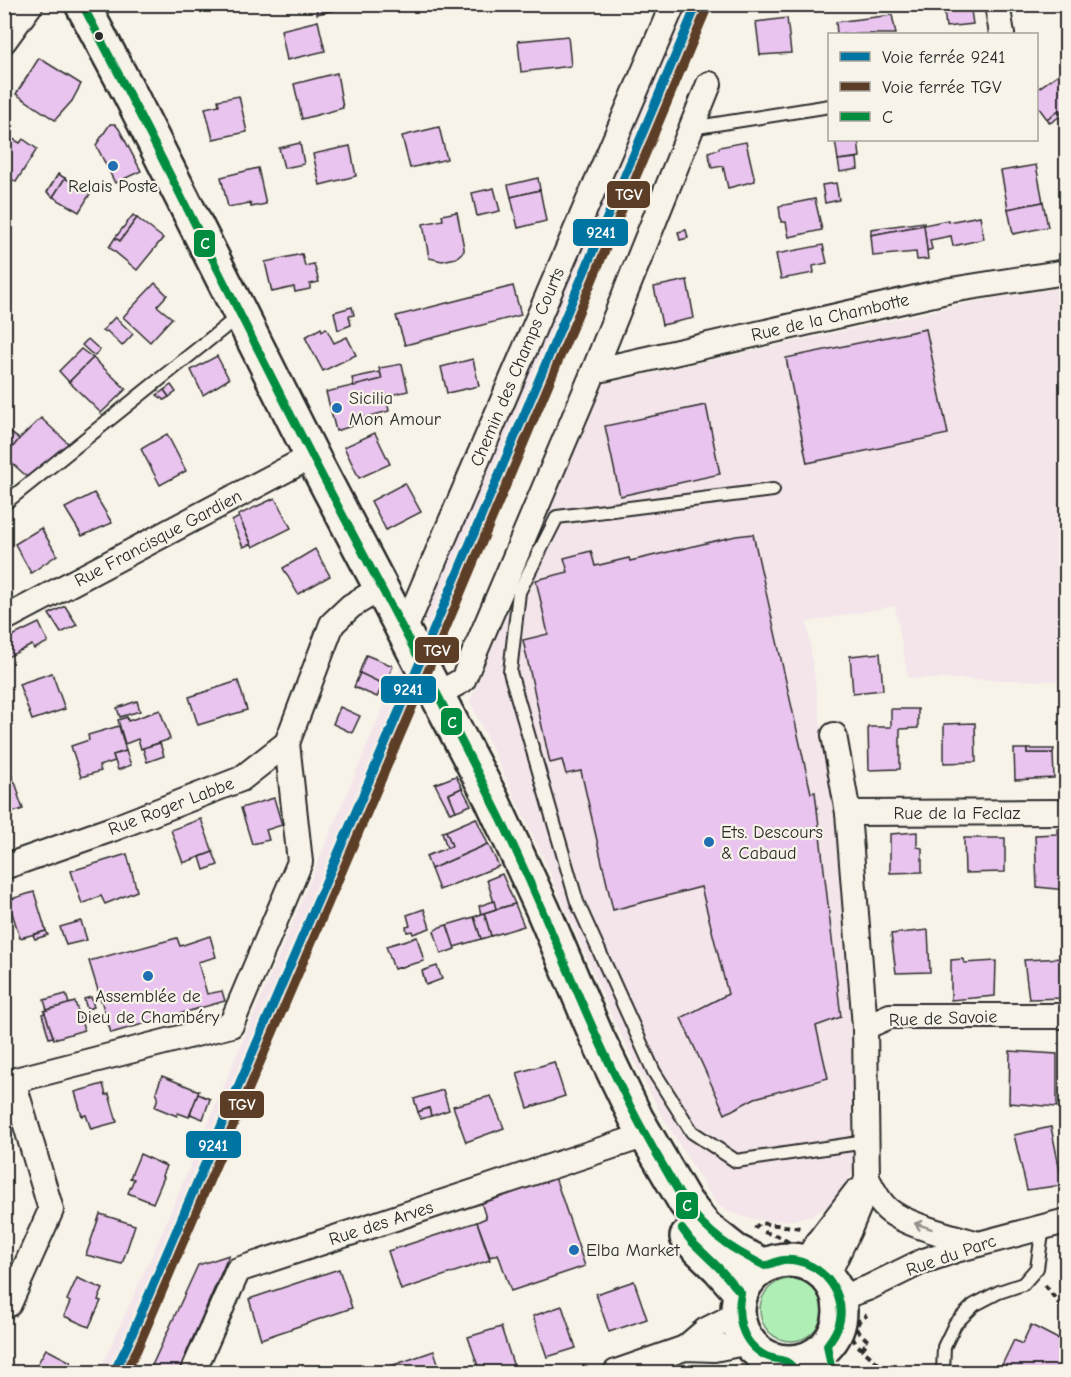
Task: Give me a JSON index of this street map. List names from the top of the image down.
{
  "streets": {
    "street": [
      "Rue de la Chambotte",
      "Chemin des Champs Courts",
      "Rue Francisque Gardien",
      "Rue Roger Labbe",
      "Rue de la Feclaz",
      "Rue de Savoie",
      "Rue des Arves",
      "Rue du Parc"
    ]
  },
  "crossings": [
    ["Rue de Savoie", "Rue du Parc"]
  ],
  "places": [
    "Relais Poste",
    "Sicilia Mon Amour",
    "Ets. Descours & Cabaud",
    "Assemblée de Dieu de Chambéry",
    "Elba Market"
  ],
  "lines": ["rail line 9241", "transit line C", "rail line TGV"],
  "legend": ["Voie ferrée 9241", "Voie ferrée TGV", "C"]
}
